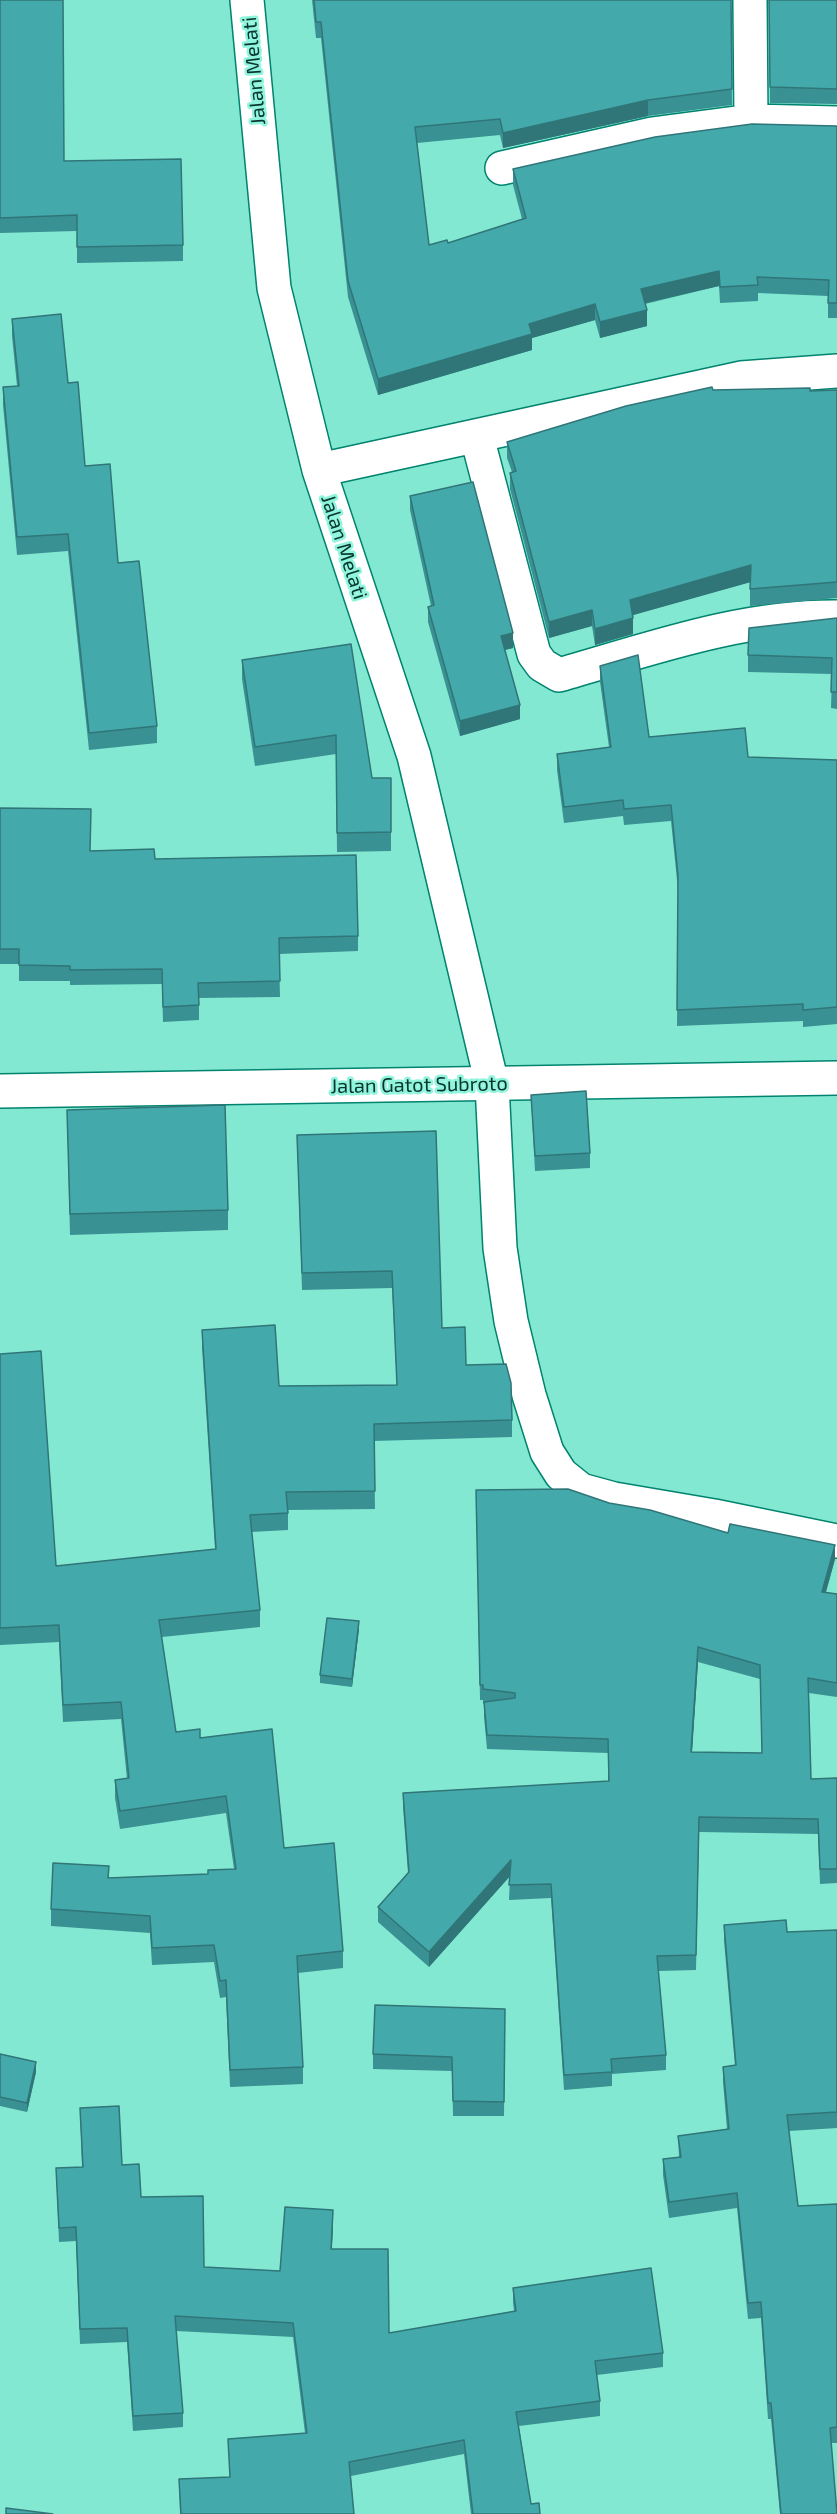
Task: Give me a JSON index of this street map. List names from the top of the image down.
{
  "streets": {
    "main road": ["Jalan Melati", "Jalan Gatot Subroto"]
  },
  "crossings": [
    ["Jalan Melati", "Jalan Gatot Subroto"]
  ]
}
